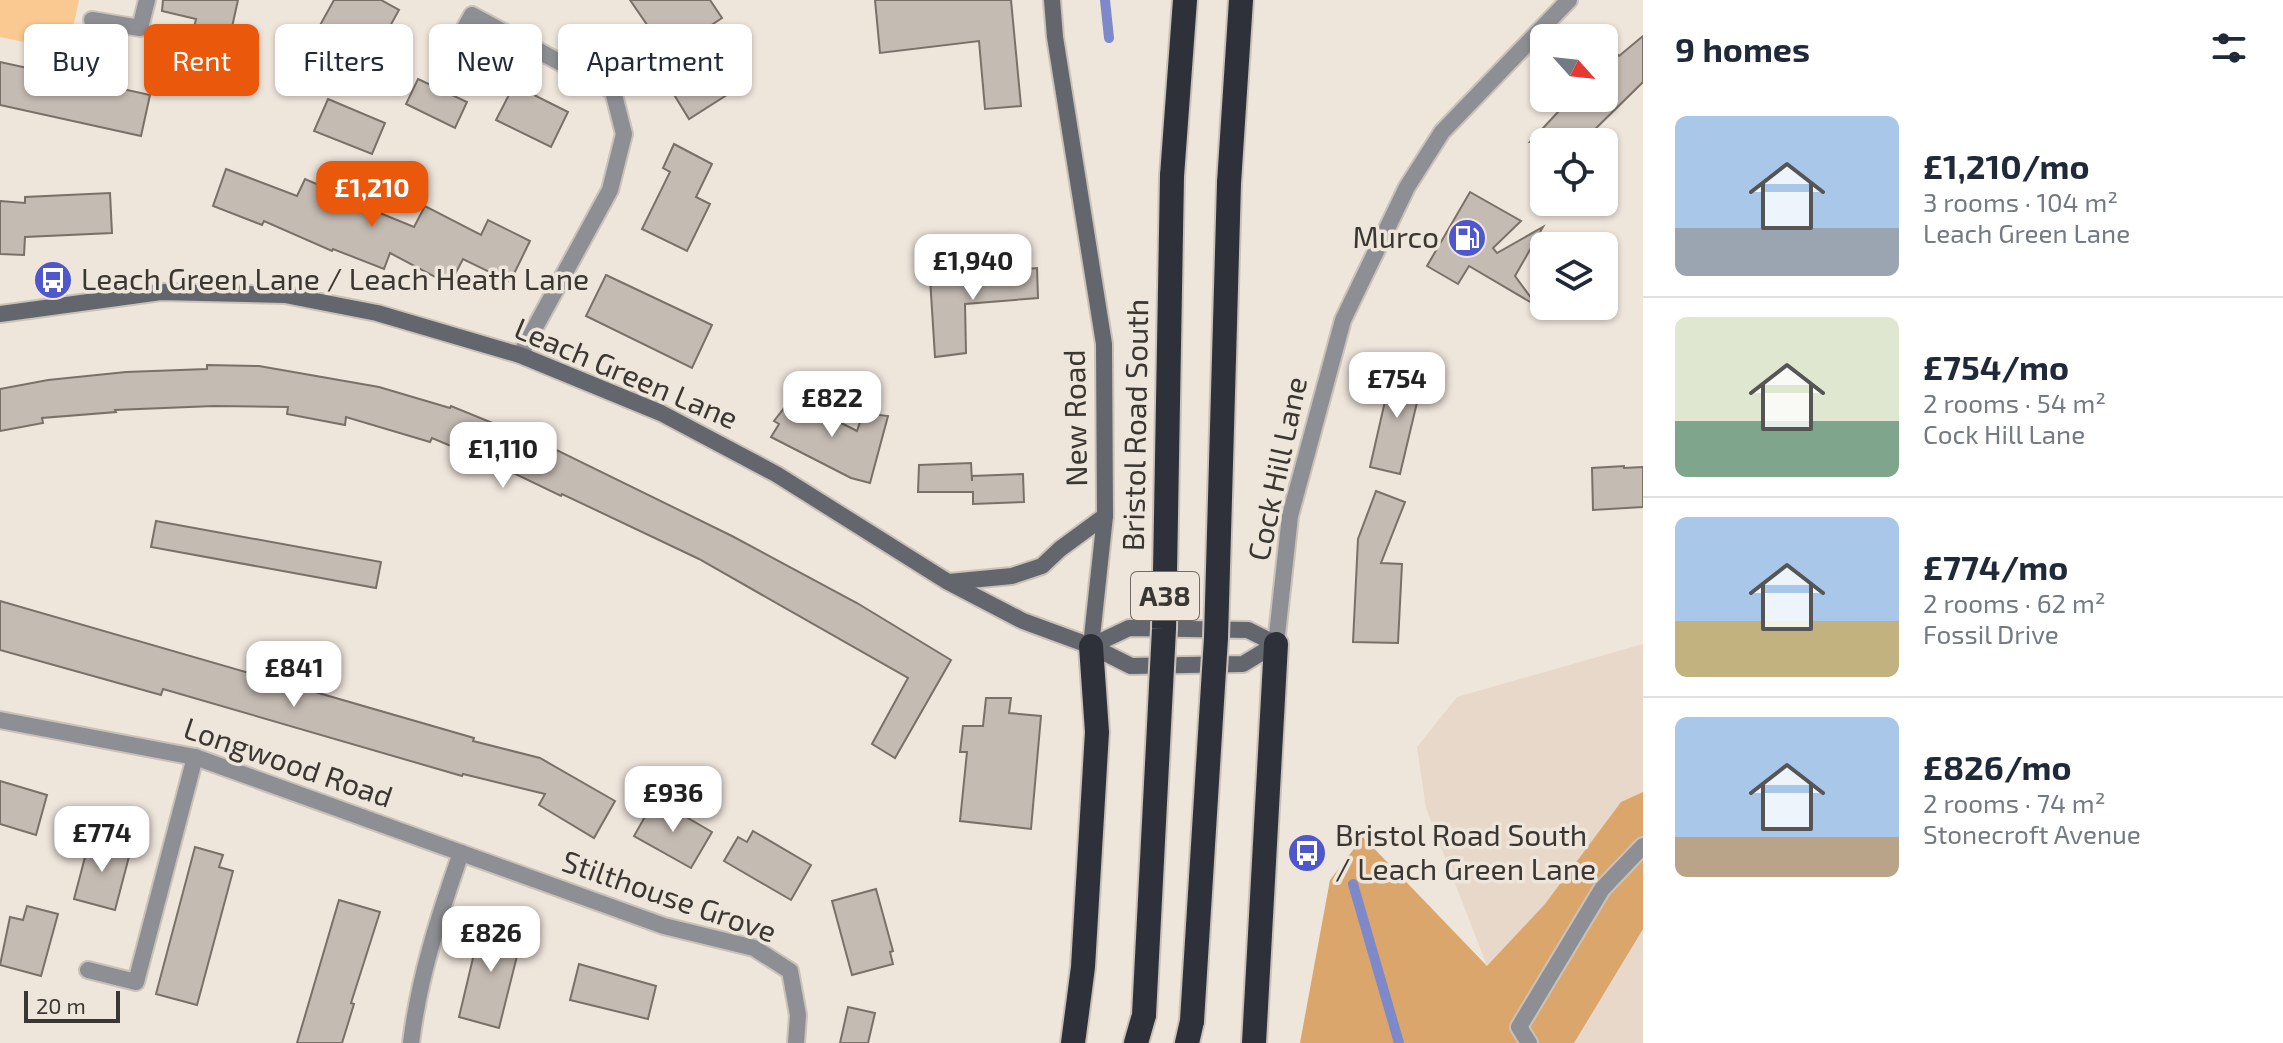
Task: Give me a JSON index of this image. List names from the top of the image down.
{
  "streets": {
    "highway": ["Bristol Road South", "A38"],
    "street": [
      "Leach Green Lane",
      "New Road",
      "Cock Hill Lane",
      "Longwood Road",
      "Stilthouse Grove"
    ]
  },
  "crossings": [
    ["Leach Green Lane", "New Road"],
    ["Leach Green Lane", "Cock Hill Lane"],
    ["Longwood Road", "Stilthouse Grove"]
  ],
  "places": {
    "fuel station": ["Murco"],
    "bus stop": ["Leach Green Lane / Leach Heath Lane", "Bristol Road South / Leach Green Lane"]
  },
  "scale_bar": "20 m",
  "north": "bottom right",
  "page": {
    "heading": "9 homes",
    "chip": [
      "Buy",
      "Rent",
      "Filters",
      "New",
      "Apartment"
    ],
    "list": [
      {
        "name": "£1,210/mo",
        "note": "3 rooms · 104 m² · Leach Green Lane"
      },
      {
        "name": "£754/mo",
        "note": "2 rooms · 54 m² · Cock Hill Lane"
      },
      {
        "name": "£774/mo",
        "note": "2 rooms · 62 m² · Fossil Drive"
      },
      {
        "name": "£826/mo",
        "note": "2 rooms · 74 m² · Stonecroft Avenue"
      }
    ],
    "price": [
      "£1,210",
      "£1,940",
      "£754",
      "£822",
      "£1,110",
      "£841",
      "£936",
      "£774",
      "£826"
    ],
    "scale": "20 m"
  }
}
